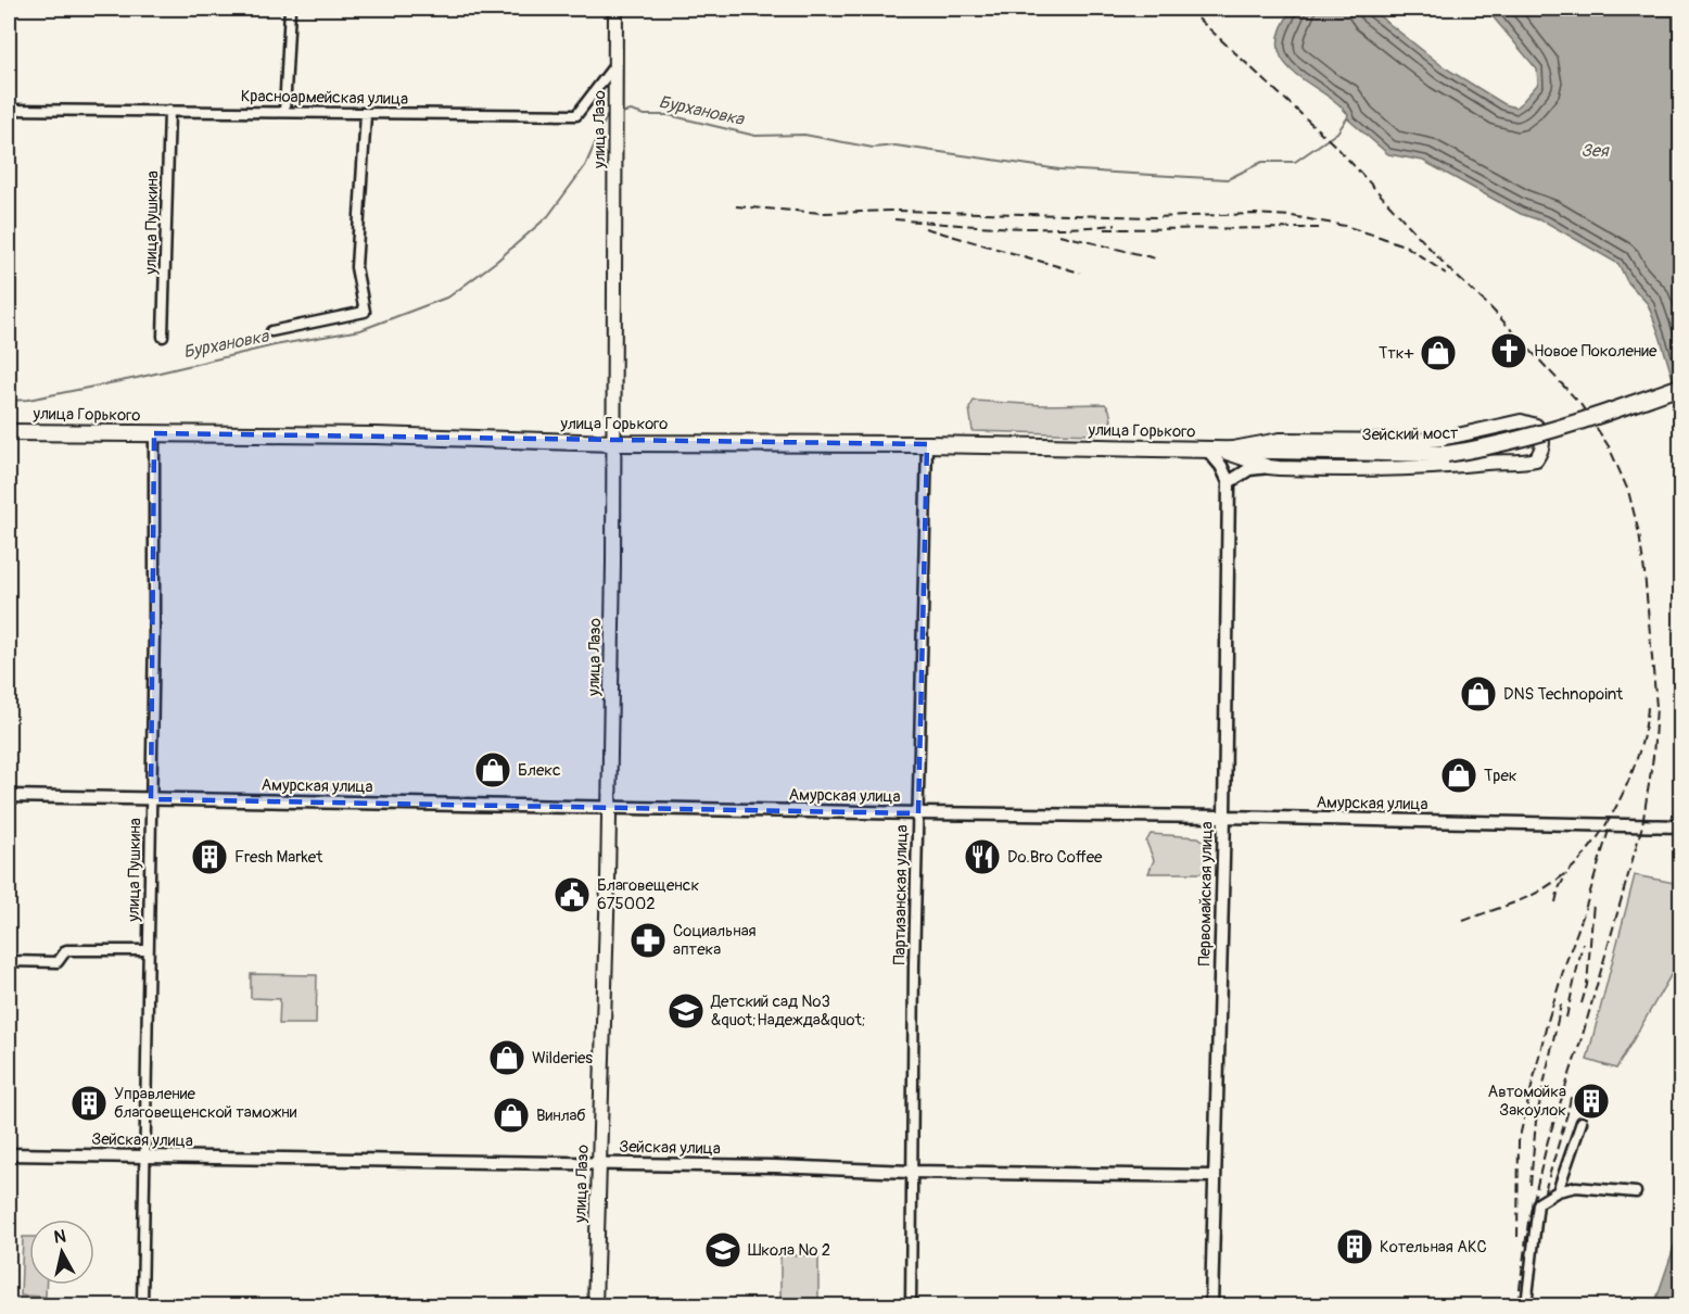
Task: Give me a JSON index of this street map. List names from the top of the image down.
{
  "streets": {
    "main road": ["улица Лазо", "улица Горького", "Зейский мост"],
    "street": [
      "Красноармейская улица",
      "улица Пушкина",
      "Амурская улица",
      "Первомайская улица",
      "Партизанская улица",
      "Зейская улица"
    ]
  },
  "crossings": [
    ["Красноармейская улица", "улица Лазо"],
    ["Красноармейская улица", "улица Пушкина"],
    ["улица Лазо", "улица Горького"],
    ["улица Лазо", "Амурская улица"],
    ["улица Лазо", "Зейская улица"],
    ["улица Пушкина", "улица Горького"],
    ["улица Пушкина", "Амурская улица"],
    ["улица Пушкина", "Зейская улица"],
    ["улица Горького", "Зейский мост"],
    ["улица Горького", "Партизанская улица"],
    ["Амурская улица", "Первомайская улица"],
    ["Амурская улица", "Партизанская улица"],
    ["Первомайская улица", "Зейская улица"],
    ["Партизанская улица", "Зейская улица"]
  ],
  "water": ["Бурхановка", "Зея"],
  "places": {
    "church": ["Новое Поколение"],
    "shop": [
      "Ттк+",
      "DNS Technopoint",
      "Блекс",
      "Трек",
      "Wilderies",
      "Винлаб"
    ],
    "building": [
      "Fresh Market",
      "Автомойка Закоулок",
      "Управление благовещенской таможни",
      "Котельная АКС"
    ],
    "restaurant": ["Do.Bro Coffee"],
    "public building": ["Благовещенск 675002"],
    "pharmacy": ["Социальная аптека"],
    "school or university": ["Детский сад №3 &quot;Надежда&quot;", "Школа № 2"]
  },
  "north": "top"
}
